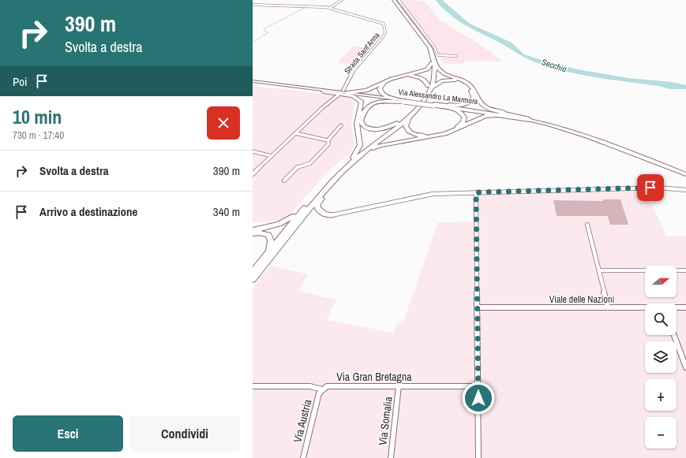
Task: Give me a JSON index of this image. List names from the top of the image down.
{
  "streets": {
    "main road": ["Via Alessandro La Marmora"],
    "street": [
      "Strada Sant'Anna",
      "Viale delle Nazioni",
      "Via Gran Bretagna",
      "Via Austria",
      "Via Somalia"
    ]
  },
  "crossings": [
    ["Via Gran Bretagna", "Via Austria"],
    ["Via Gran Bretagna", "Via Somalia"]
  ],
  "water": ["Secchia"],
  "north": "right",
  "page": {
    "turn": ["390 m", "Svolta a destra"],
    "then": "Poi",
    "heading": ["10 min", "730 m · 17:40"],
    "list": [
      {
        "name": "Svolta a destra",
        "value": "390 m"
      },
      {
        "name": "Arrivo a destinazione",
        "value": "340 m"
      }
    ],
    "map_buttons": ["+", "−"],
    "buttons": ["Esci", "Condividi"]
  }
}
